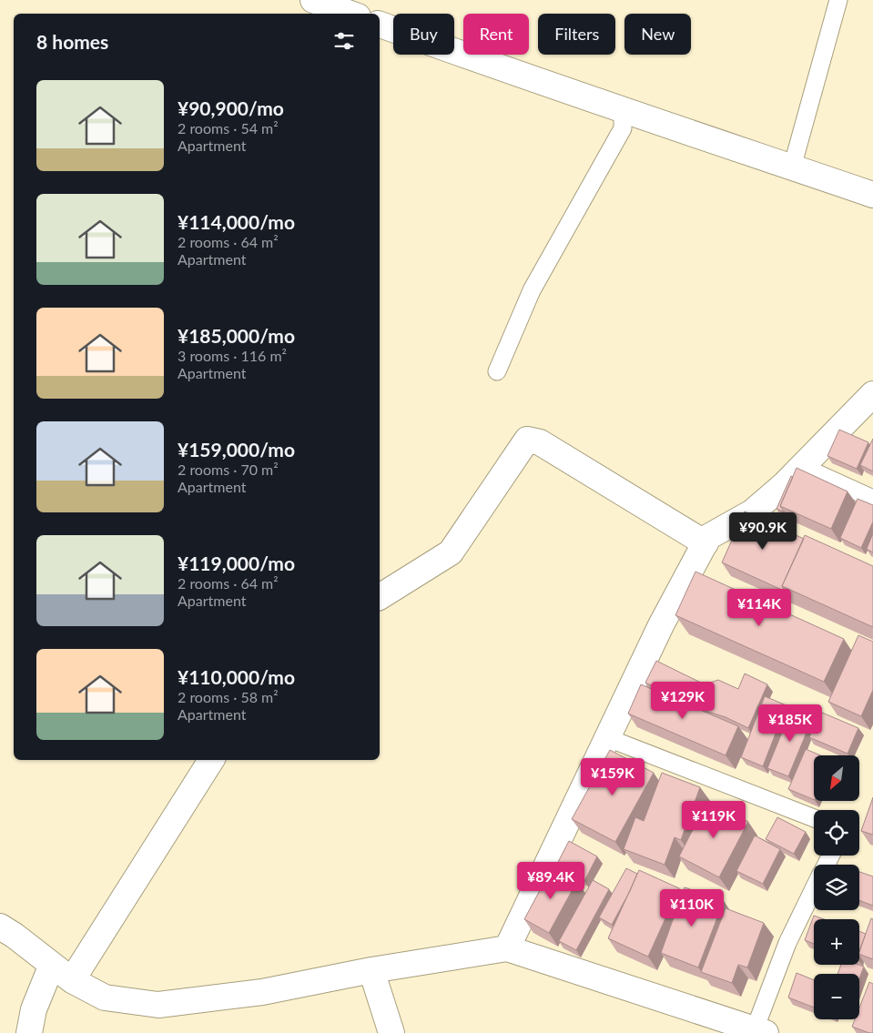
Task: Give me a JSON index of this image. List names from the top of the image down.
{
  "north": "bottom left",
  "page": {
    "chip": [
      "Buy",
      "Rent",
      "Filters",
      "New"
    ],
    "heading": "8 homes",
    "list": [
      {
        "name": "¥90,900/mo",
        "note": "2 rooms · 54 m² · Apartment"
      },
      {
        "name": "¥114,000/mo",
        "note": "2 rooms · 64 m² · Apartment"
      },
      {
        "name": "¥185,000/mo",
        "note": "3 rooms · 116 m² · Apartment"
      },
      {
        "name": "¥159,000/mo",
        "note": "2 rooms · 70 m² · Apartment"
      },
      {
        "name": "¥119,000/mo",
        "note": "2 rooms · 64 m² · Apartment"
      },
      {
        "name": "¥110,000/mo",
        "note": "2 rooms · 58 m² · Apartment"
      }
    ],
    "price": [
      "¥90.9K",
      "¥114K",
      "¥129K",
      "¥185K",
      "¥159K",
      "¥119K",
      "¥89.4K",
      "¥110K"
    ],
    "map_buttons": ["+", "−"]
  }
}
